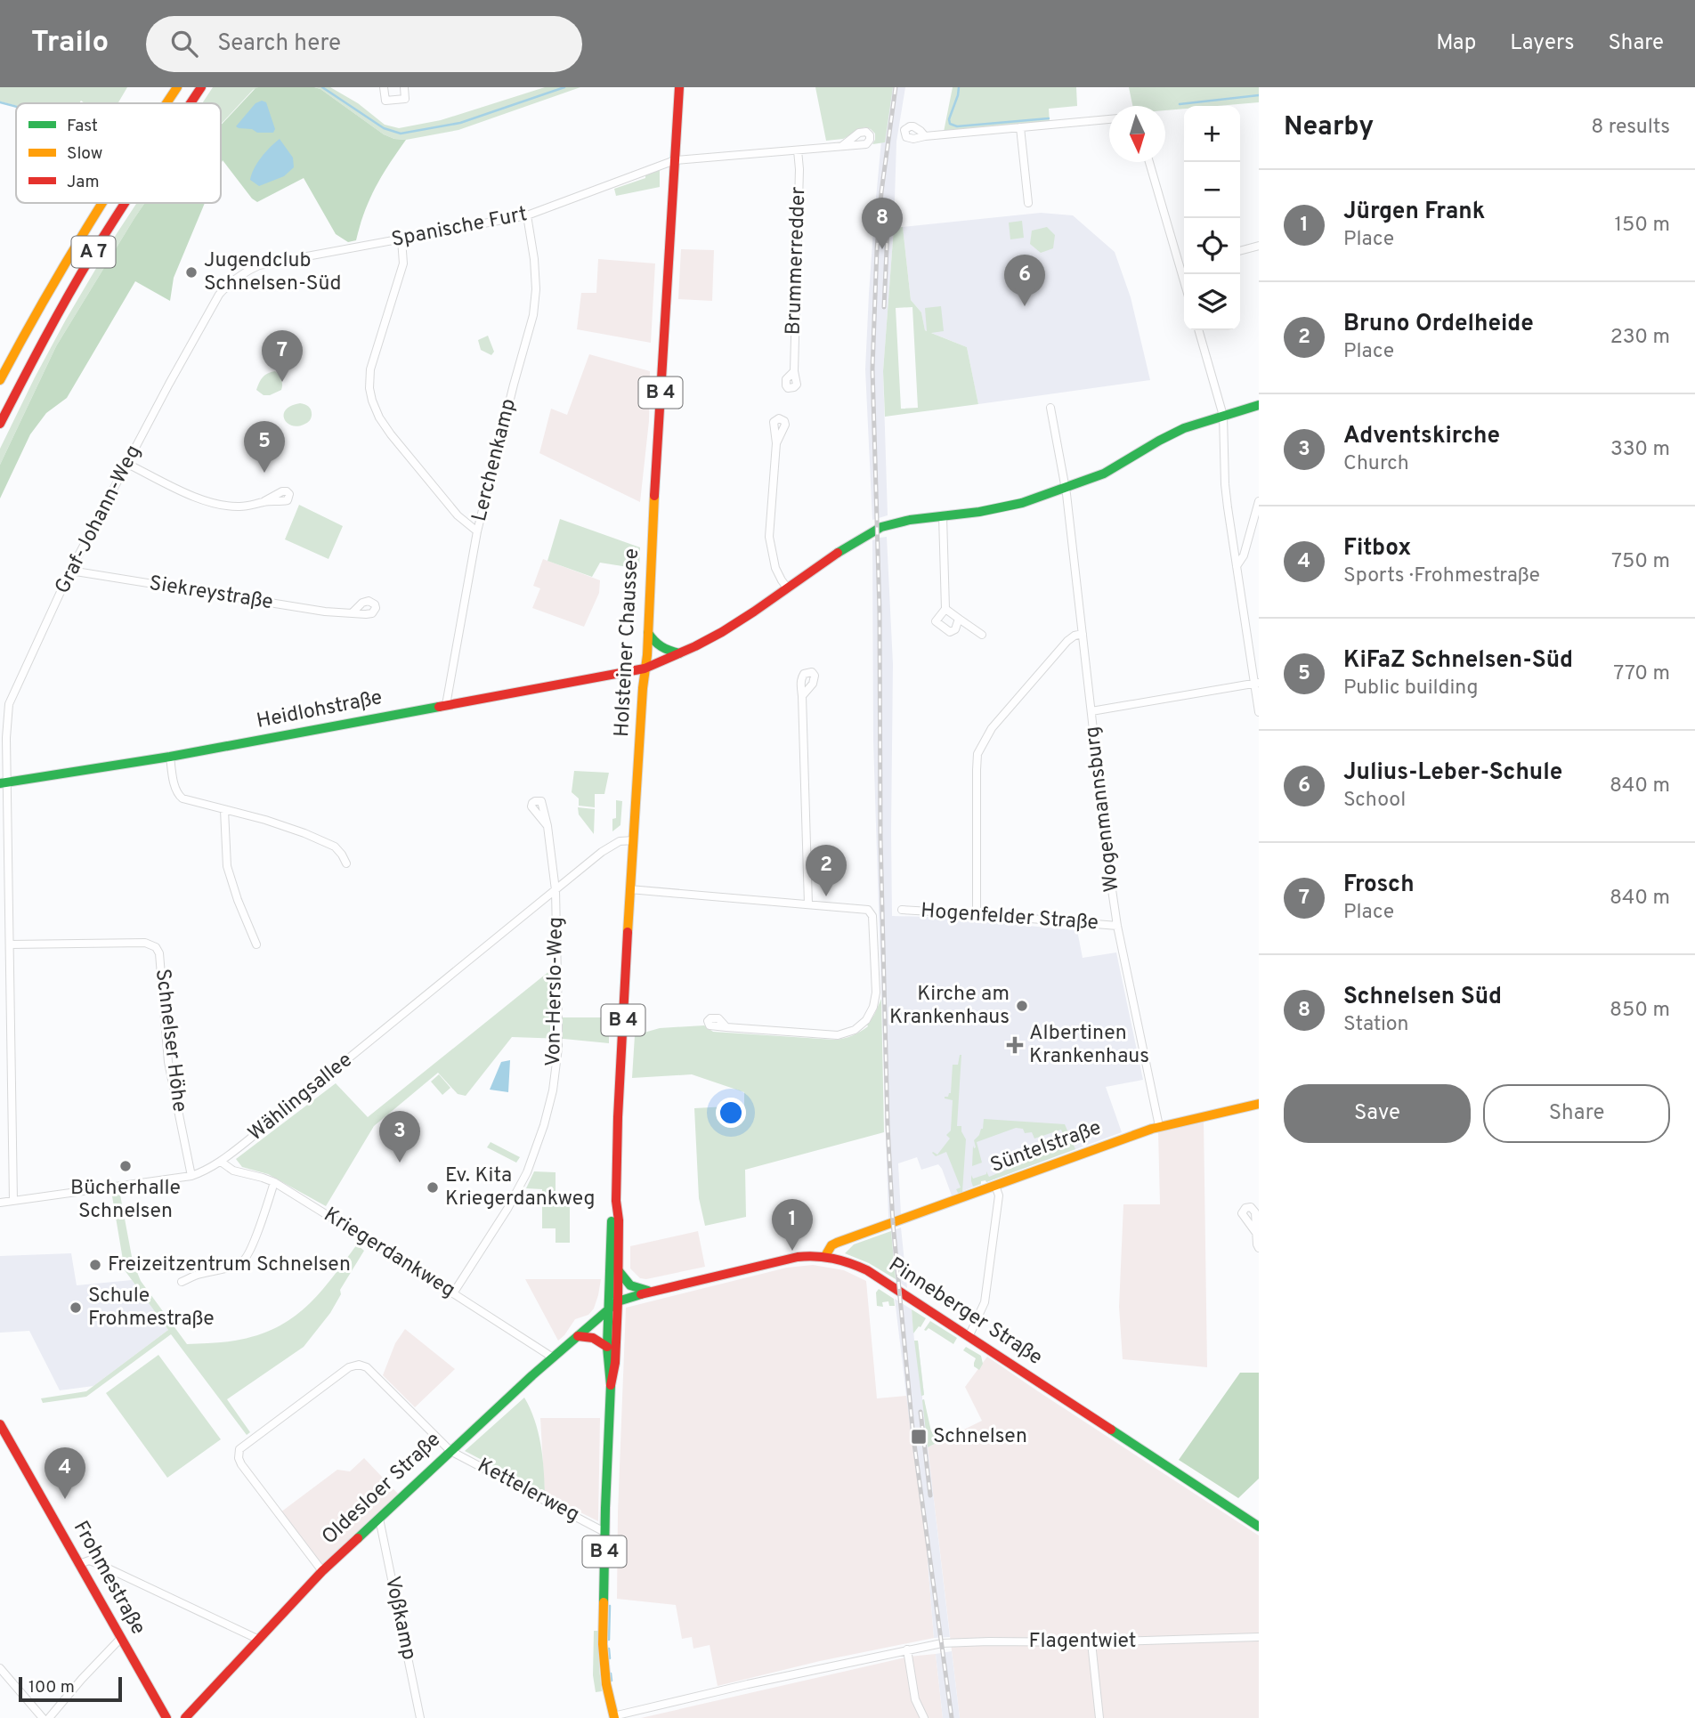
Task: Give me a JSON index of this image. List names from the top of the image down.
{
  "streets": {
    "main road": [
      "A 7",
      "B 4",
      "Holsteiner Chaussee",
      "Heidlohstraße",
      "Süntelstraße",
      "Pinneberger Straße",
      "Oldesloer Straße",
      "Frohmestraße"
    ],
    "street": [
      "Spanische Furt",
      "Brummerredder",
      "Lerchenkamp",
      "Graf-Johann-Weg",
      "Siekreystraße",
      "Wogenmannsburg",
      "Hogenfelder Straße",
      "Von-Herslo-Weg",
      "Schnelser Höhe",
      "Wählingsallee",
      "Kriegerdankweg",
      "Kettelerweg",
      "Voßkamp",
      "Flagentwiet"
    ]
  },
  "crossings": [
    ["Spanische Furt", "Brummerredder"],
    ["Spanische Furt", "Lerchenkamp"],
    ["Spanische Furt", "Graf-Johann-Weg"],
    ["Spanische Furt", "Holsteiner Chaussee"],
    ["Lerchenkamp", "Heidlohstraße"],
    ["Graf-Johann-Weg", "Siekreystraße"],
    ["Graf-Johann-Weg", "Heidlohstraße"],
    ["Graf-Johann-Weg", "Schnelser Höhe"],
    ["Graf-Johann-Weg", "Wählingsallee"],
    ["Holsteiner Chaussee", "Heidlohstraße"],
    ["Holsteiner Chaussee", "Wählingsallee"],
    ["Holsteiner Chaussee", "Pinneberger Straße"],
    ["Holsteiner Chaussee", "Oldesloer Straße"],
    ["Holsteiner Chaussee", "Kettelerweg"],
    ["Holsteiner Chaussee", "Flagentwiet"],
    ["Heidlohstraße", "Wogenmannsburg"],
    ["Wogenmannsburg", "Hogenfelder Straße"],
    ["Wogenmannsburg", "Süntelstraße"],
    ["Von-Herslo-Weg", "Wählingsallee"],
    ["Von-Herslo-Weg", "Kriegerdankweg"],
    ["Schnelser Höhe", "Wählingsallee"],
    ["Wählingsallee", "Kriegerdankweg"],
    ["Süntelstraße", "Pinneberger Straße"],
    ["Kriegerdankweg", "Oldesloer Straße"],
    ["Pinneberger Straße", "Oldesloer Straße"],
    ["Oldesloer Straße", "Kettelerweg"],
    ["Oldesloer Straße", "Voßkamp"]
  ],
  "places": {
    "other": [
      "Jugendclub Schnelsen-Süd",
      "Kirche am Krankenhaus",
      "Bücherhalle Schnelsen",
      "Ev. Kita Kriegerdankweg",
      "Freizeitzentrum Schnelsen",
      "Schule Frohmestraße"
    ],
    "health": ["Albertinen Krankenhaus"],
    "transit": ["Schnelsen"]
  },
  "legend": ["Fast", "Slow", "Jam"],
  "scale_bar": "100 m",
  "north": "bottom",
  "page": {
    "header": "Trailo",
    "search": "Search here",
    "nav": ["Map", "Layers", "Share"],
    "heading": ["Nearby", "8 results"],
    "map_buttons": ["+", "−"],
    "list": [
      {
        "mark": "1",
        "name": "Jürgen Frank",
        "note": "Place",
        "value": "150 m"
      },
      {
        "mark": "2",
        "name": "Bruno Ordelheide",
        "note": "Place",
        "value": "230 m"
      },
      {
        "mark": "3",
        "name": "Adventskirche",
        "note": "Church",
        "value": "330 m"
      },
      {
        "mark": "4",
        "name": "Fitbox",
        "note": "Sports · Frohmestraße",
        "value": "750 m"
      },
      {
        "mark": "5",
        "name": "KiFaZ Schnelsen-Süd",
        "note": "Public building",
        "value": "770 m"
      },
      {
        "mark": "6",
        "name": "Julius-Leber-Schule",
        "note": "School",
        "value": "840 m"
      },
      {
        "mark": "7",
        "name": "Frosch",
        "note": "Place",
        "value": "840 m"
      },
      {
        "mark": "8",
        "name": "Schnelsen Süd",
        "note": "Station",
        "value": "850 m"
      }
    ],
    "pins": [
      "8",
      "6",
      "7",
      "5",
      "2",
      "3",
      "1",
      "4"
    ],
    "buttons": ["Save", "Share"],
    "scale": "100 m"
  }
}
